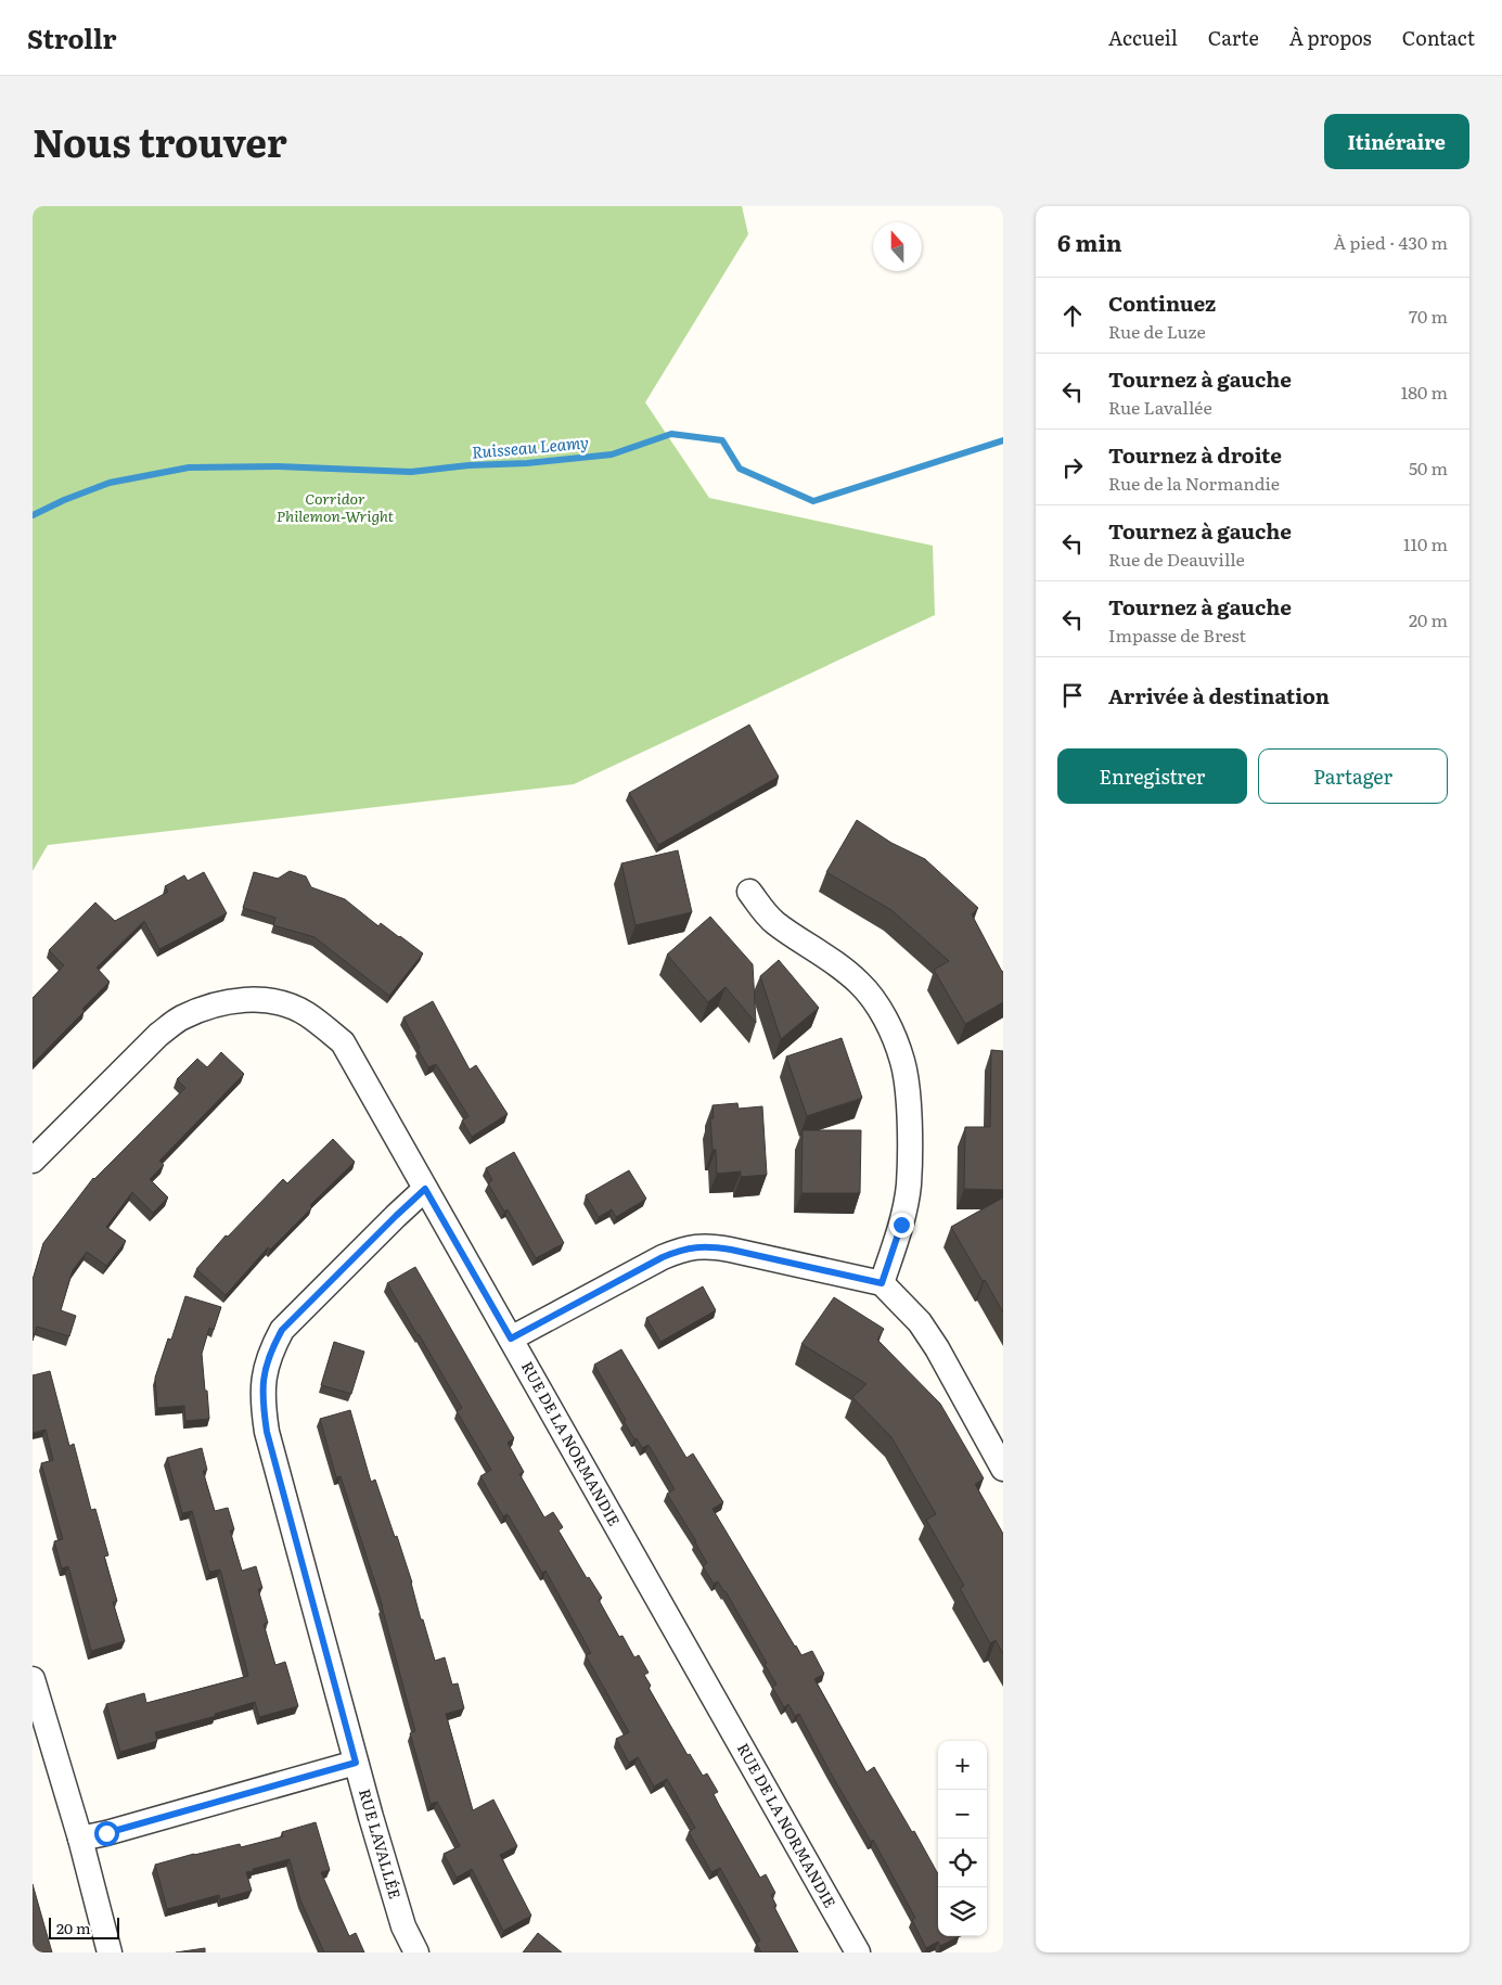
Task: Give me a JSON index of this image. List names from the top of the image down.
{
  "streets": {
    "street": ["RUE DE LA NORMANDIE", "RUE LAVALLÉE"]
  },
  "crossings": [
    ["RUE DE LA NORMANDIE", "RUE LAVALLÉE"]
  ],
  "water": ["Ruisseau Leamy"],
  "parks": ["Corridor Philemon-Wright"],
  "scale_bar": "20 m",
  "north": "top",
  "page": {
    "header": "Strollr",
    "nav": [
      "Accueil",
      "Carte",
      "À propos",
      "Contact"
    ],
    "title": "Nous trouver",
    "buttons": [
      "Itinéraire",
      ["Enregistrer", "Partager"]
    ],
    "heading": ["6 min", "À pied · 430 m"],
    "list": [
      ["Continuez", "Rue de Luze", "70 m"],
      ["Tournez à gauche", "Rue Lavallée", "180 m"],
      ["Tournez à droite", "Rue de la Normandie", "50 m"],
      ["Tournez à gauche", "Rue de Deauville", "110 m"],
      ["Tournez à gauche", "Impasse de Brest", "20 m"],
      "Arrivée à destination"
    ],
    "map_buttons": ["+", "−"],
    "scale": "20 m"
  }
}
